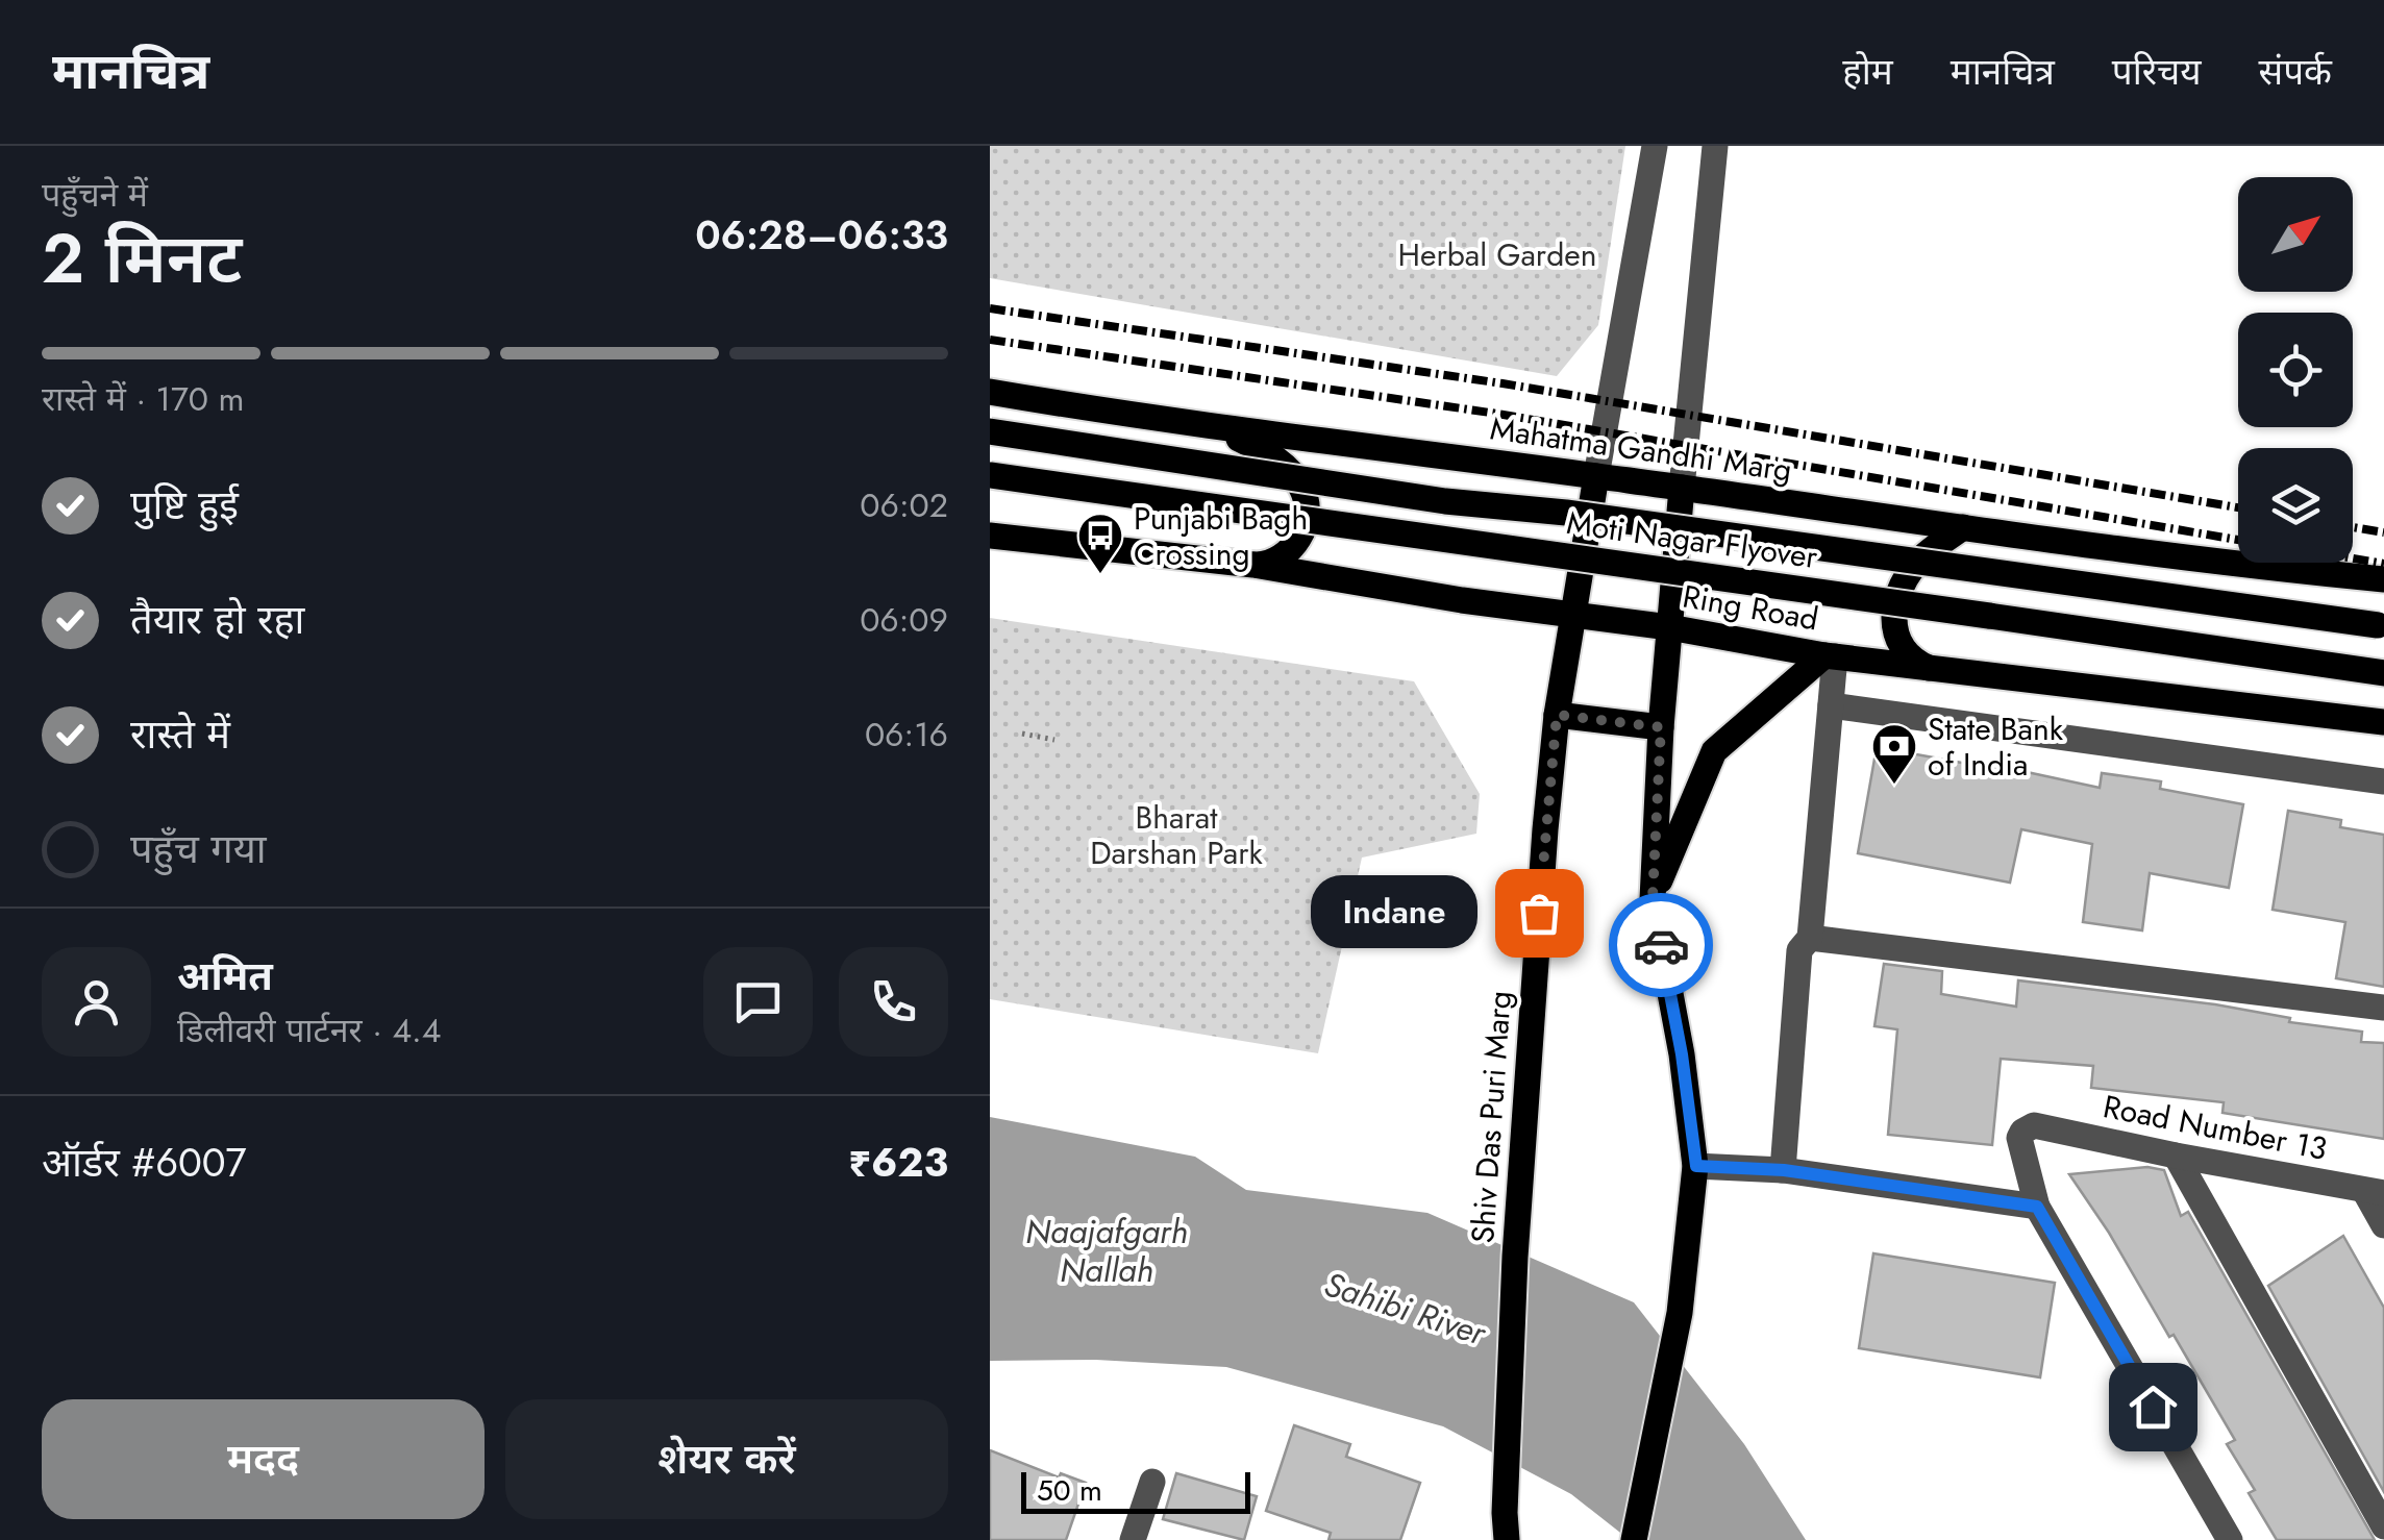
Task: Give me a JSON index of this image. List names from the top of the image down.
{
  "streets": {
    "main road": [
      "Mahatma Gandhi Marg",
      "Moti Nagar Flyover",
      "Ring Road",
      "Shiv Das Puri Marg"
    ],
    "street": ["Road Number 13"]
  },
  "crossings": [
    ["Mahatma Gandhi Marg", "Shiv Das Puri Marg"],
    ["Ring Road", "Shiv Das Puri Marg"]
  ],
  "water": ["Naajafgarh Nallah", "Sahibi River"],
  "parks": ["Herbal Garden", "Bharat Darshan Park"],
  "places": {
    "bus stop": ["Punjabi Bagh Crossing"],
    "bank": ["State Bank of India"],
    "other": ["Indane"]
  },
  "scale_bar": "50 m",
  "north": "top right",
  "page": {
    "header": "मानचित्र",
    "nav": [
      "होम",
      "मानचित्र",
      "परिचय",
      "संपर्क"
    ],
    "heading": ["2 मिनट", "पहुँचने में", "06:28–06:33"],
    "panel": [
      "अमित",
      "डिलीवरी पार्टनर · 4.4",
      "ऑर्डर #6007",
      "₹623"
    ],
    "bar": "रास्ते में · 170 m",
    "list": [
      ["पुष्टि हुई", "06:02"],
      ["तैयार हो रहा", "06:09"],
      ["रास्ते में", "06:16"],
      "पहुँच गया"
    ],
    "bubble": "Indane",
    "buttons": ["मदद", "शेयर करें"],
    "scale": "50 m"
  }
}
